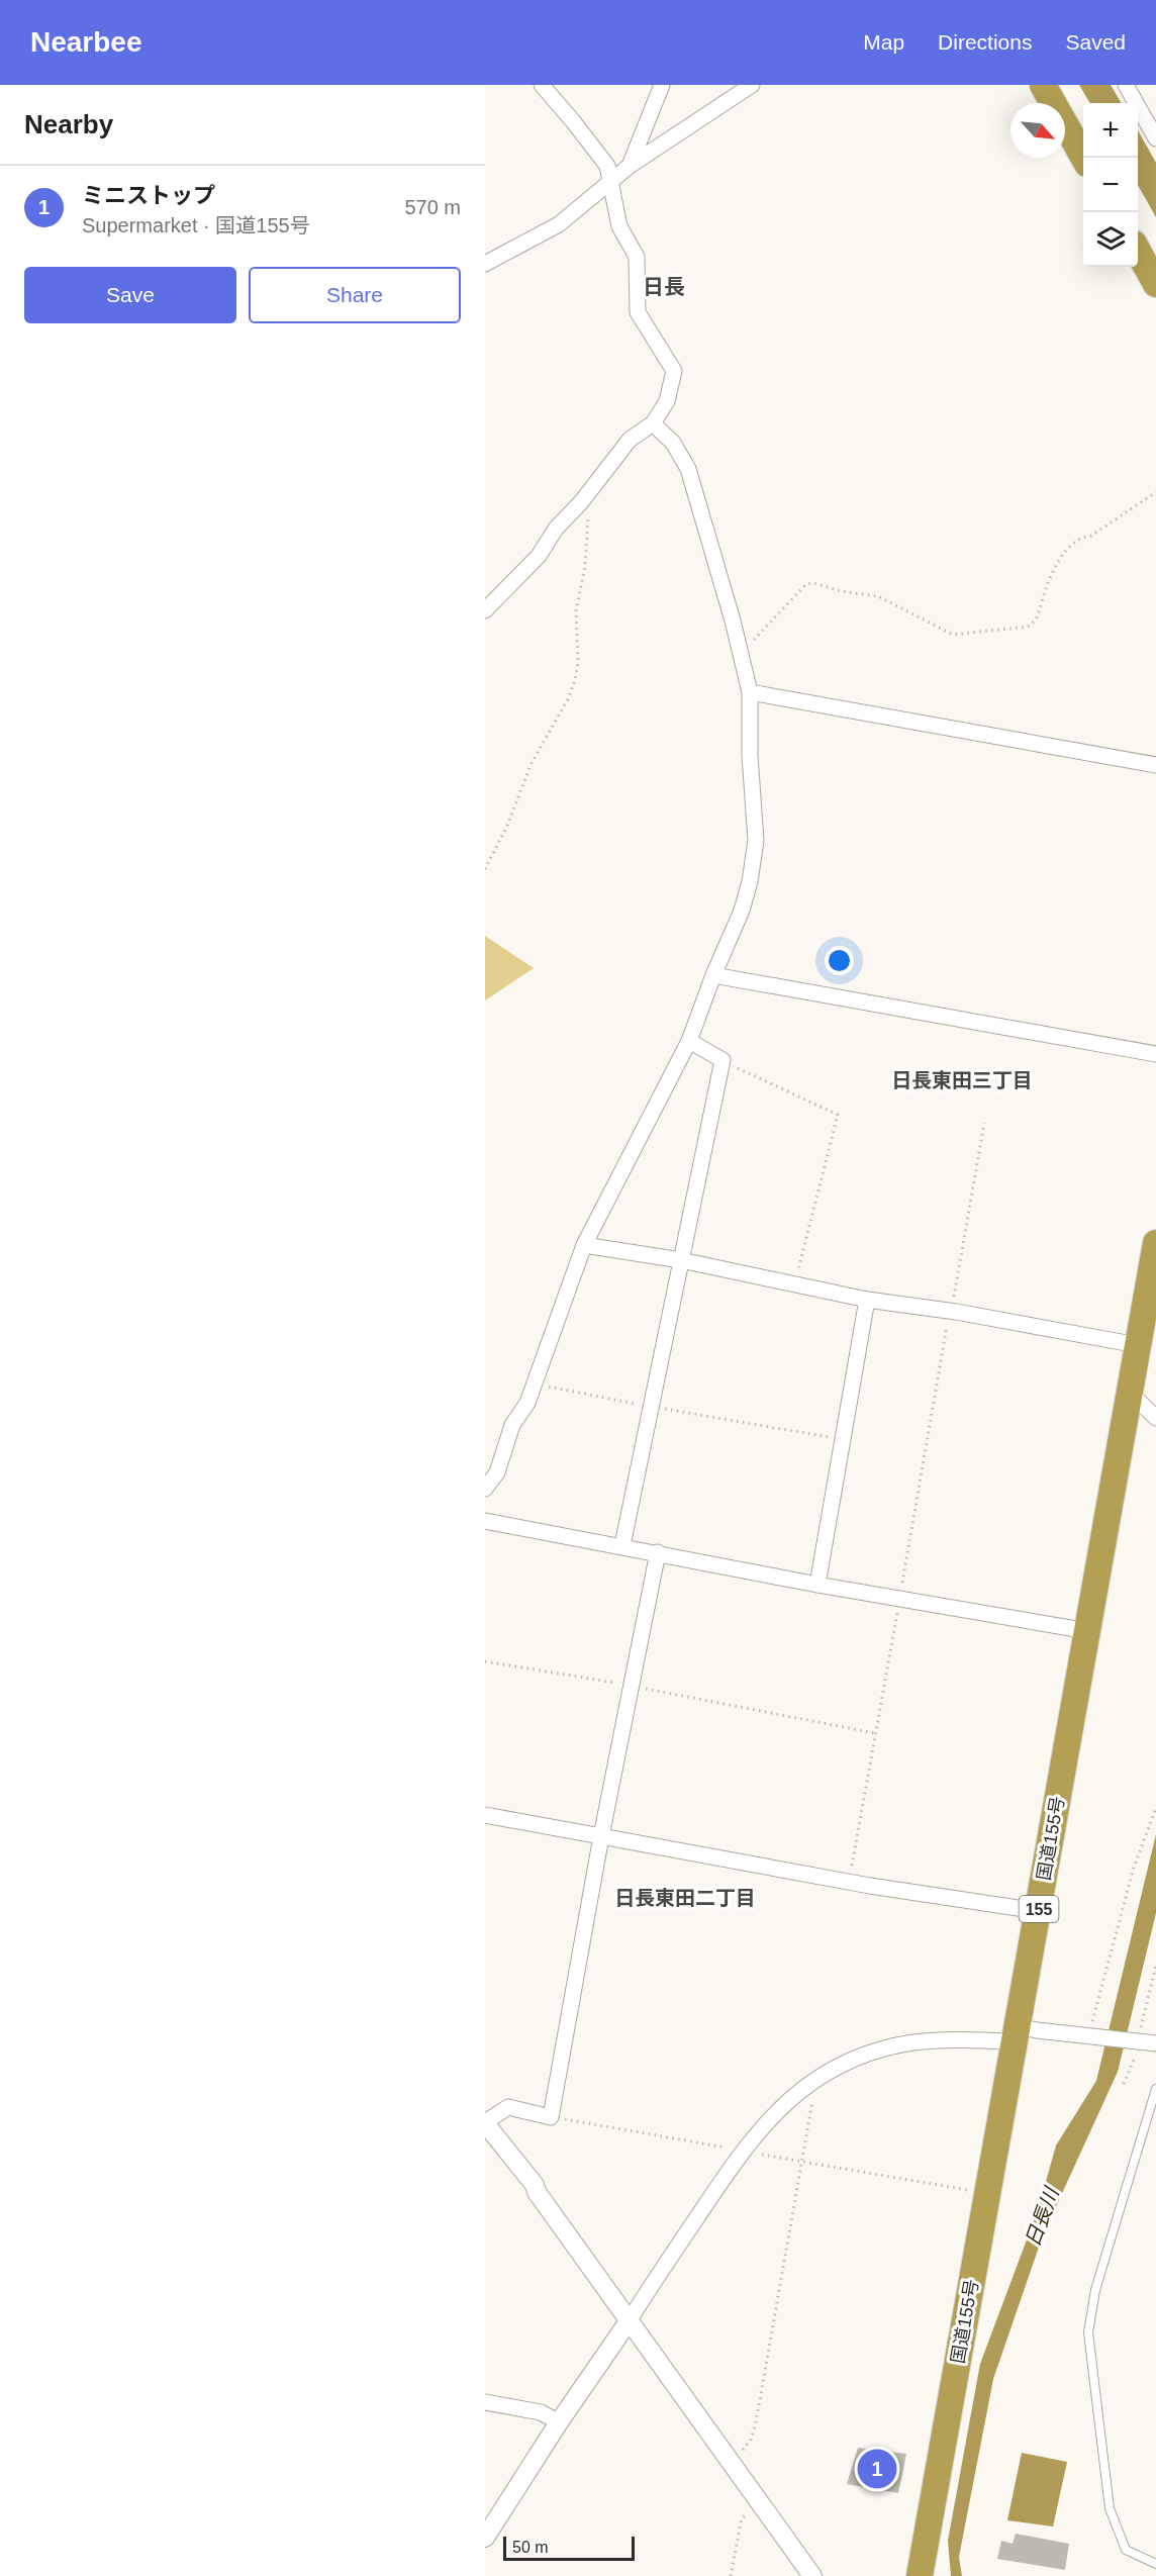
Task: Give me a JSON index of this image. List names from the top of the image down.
{
  "streets": {
    "highway": ["国道155号", "155"]
  },
  "districts": ["日長", "日長東田三丁目", "日長東田二丁目"],
  "water": ["日長川"],
  "scale_bar": "50 m",
  "north": "bottom right",
  "page": {
    "header": "Nearbee",
    "nav": ["Map", "Directions", "Saved"],
    "heading": "Nearby",
    "map_buttons": ["+", "−"],
    "list": [
      {
        "mark": "1",
        "name": "ミニストップ",
        "note": "Supermarket · 国道155号",
        "value": "570 m"
      }
    ],
    "buttons": ["Save", "Share"],
    "pins": "1",
    "scale": "50 m"
  }
}
